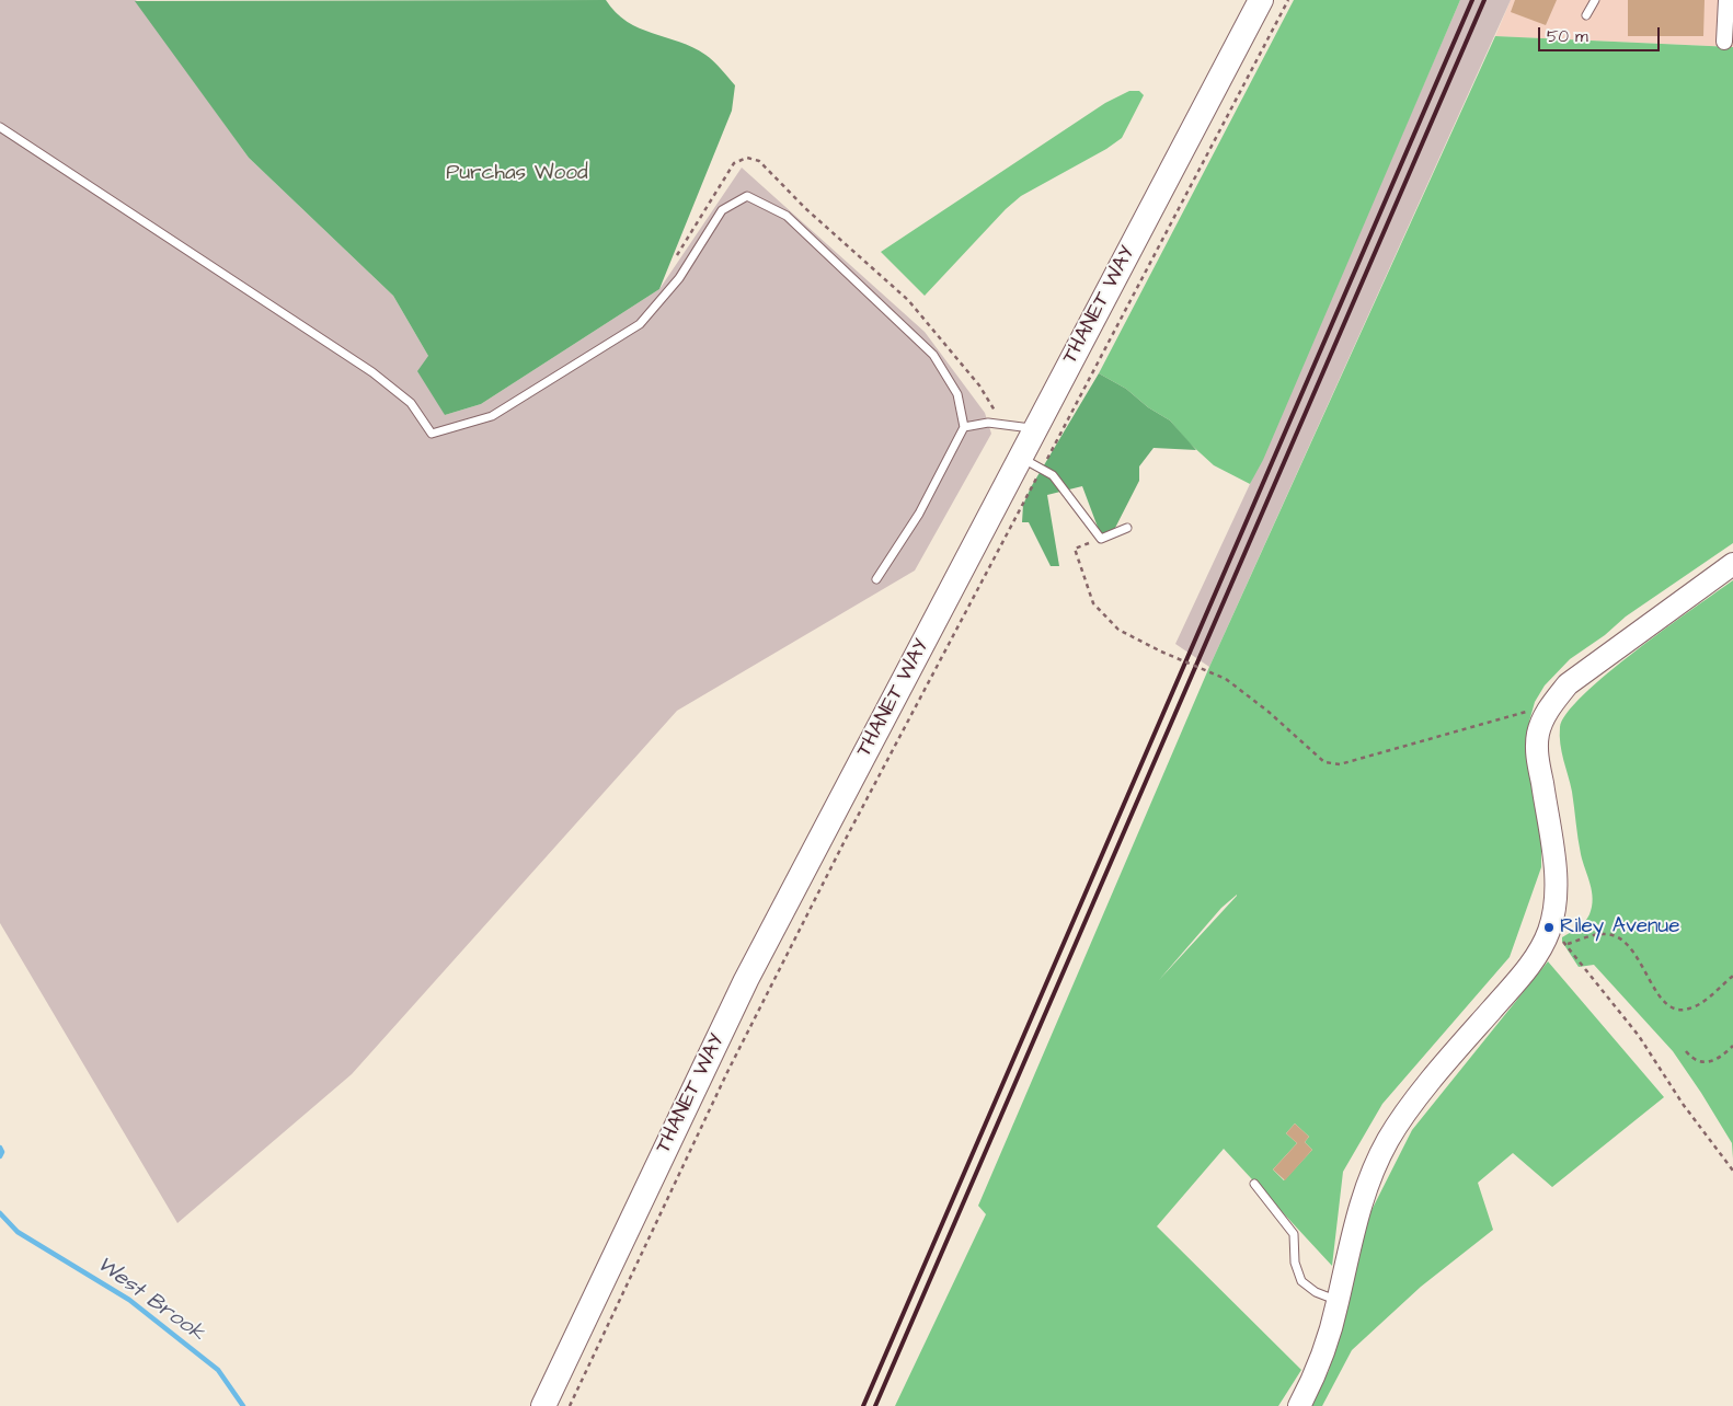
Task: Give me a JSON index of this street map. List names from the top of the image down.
{
  "streets": {
    "main road": ["THANET WAY"]
  },
  "water": ["West Brook"],
  "parks": ["Purchas Wood"],
  "places": ["Riley Avenue"],
  "scale_bar": "50 m"
}
